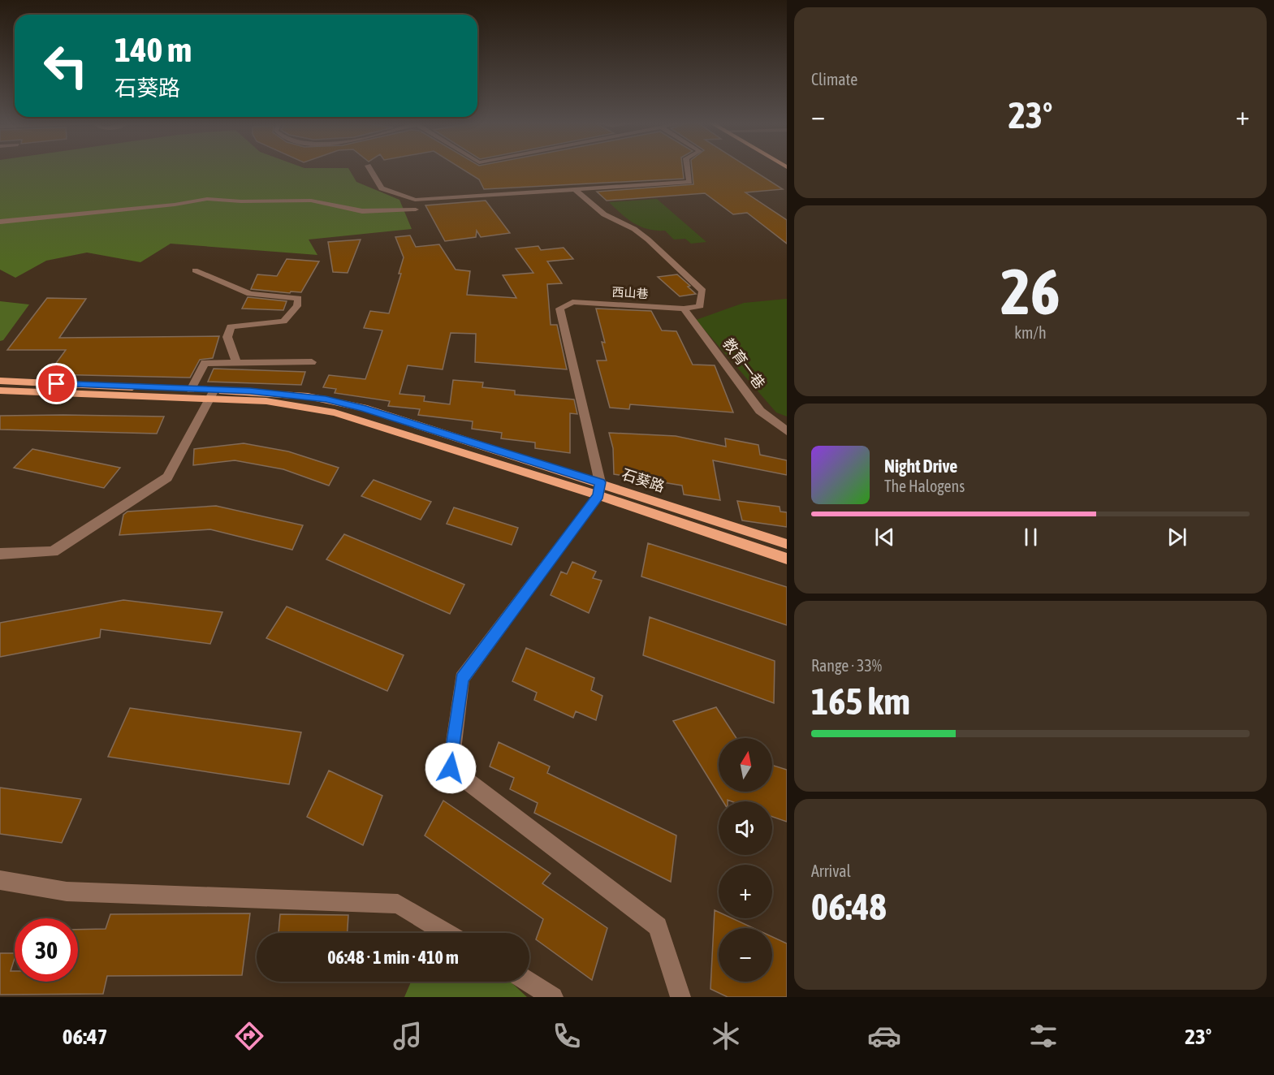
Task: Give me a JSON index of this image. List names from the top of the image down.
{
  "streets": {
    "main road": ["石葵路"],
    "street": ["西山巷", "教育一巷"]
  },
  "crossings": [
    ["西山巷", "教育一巷"],
    ["西山巷", "石葵路"]
  ],
  "north": "top",
  "page": {
    "tile": [
      "Climate",
      ["26", "km/h"],
      ["Range · 33%", "165 km"],
      ["Arrival", "06:48"]
    ],
    "turn": ["140 m", "石葵路"],
    "heat": ["−", "23°", "+"],
    "song": ["Night Drive", "The Halogens"],
    "map_buttons": ["+", "−"],
    "limit": "30",
    "trip": "06:48 · 1 min · 410 m",
    "tabs": ["06:47", "23°"]
  }
}
